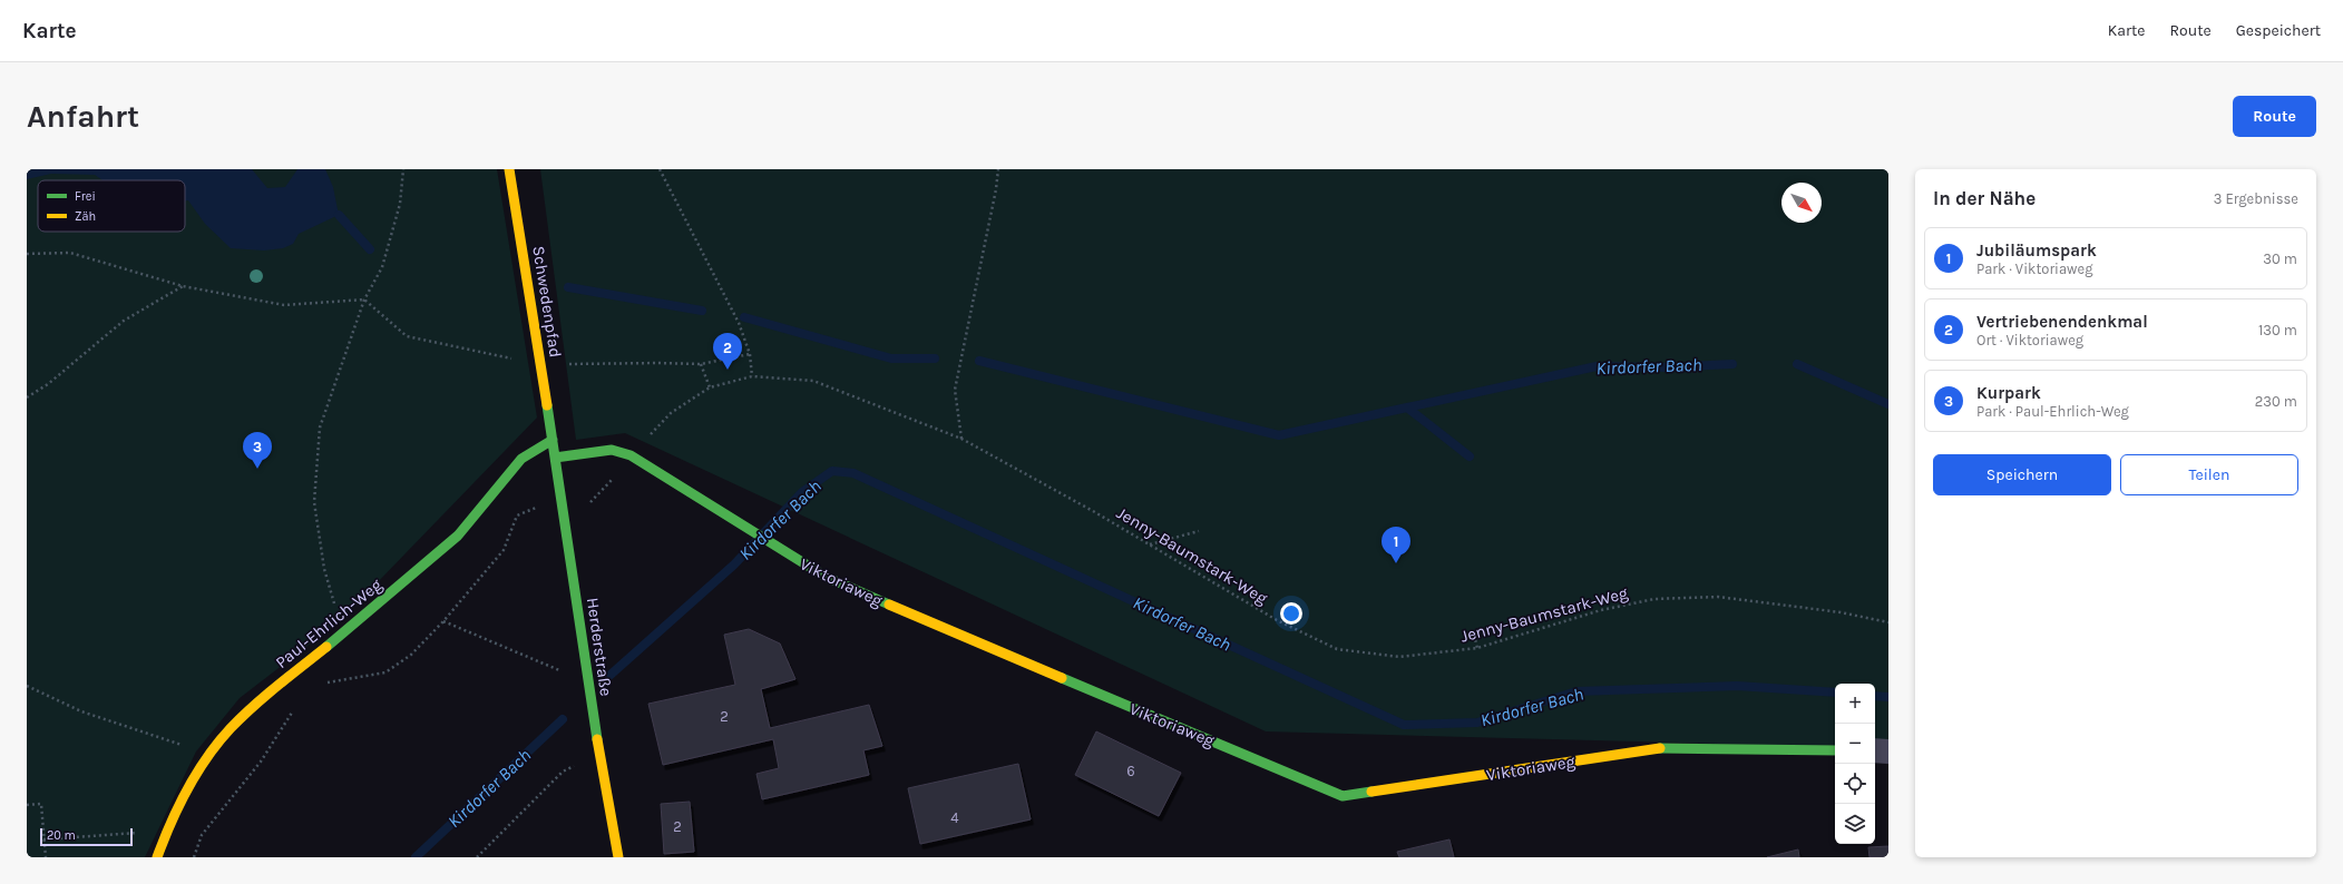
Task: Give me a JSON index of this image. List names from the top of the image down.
{
  "streets": {
    "street": [
      "Schwedenpfad",
      "Viktoriaweg",
      "Paul-Ehrlich-Weg",
      "Herderstraße"
    ],
    "path": ["Jenny-Baumstark-Weg"]
  },
  "crossings": [
    ["Schwedenpfad", "Paul-Ehrlich-Weg"],
    ["Schwedenpfad", "Herderstraße"],
    ["Jenny-Baumstark-Weg", "Viktoriaweg"],
    ["Jenny-Baumstark-Weg", "Herderstraße"],
    ["Viktoriaweg", "Herderstraße"],
    ["Paul-Ehrlich-Weg", "Herderstraße"]
  ],
  "water": ["Kirdorfer Bach"],
  "house_numbers": [
    "2",
    "6",
    "4",
    "2"
  ],
  "legend": ["Frei", "Zäh"],
  "scale_bar": "20 m",
  "north": "bottom right",
  "page": {
    "header": "Karte",
    "nav": ["Karte", "Route", "Gespeichert"],
    "buttons": [
      "Route",
      ["Speichern", "Teilen"]
    ],
    "title": "Anfahrt",
    "heading": ["In der Nähe", "3 Ergebnisse"],
    "list": [
      {
        "mark": "1",
        "name": "Jubiläumspark",
        "note": "Park · Viktoriaweg",
        "value": "30 m"
      },
      {
        "mark": "2",
        "name": "Vertriebenendenkmal",
        "note": "Ort · Viktoriaweg",
        "value": "130 m"
      },
      {
        "mark": "3",
        "name": "Kurpark",
        "note": "Park · Paul-Ehrlich-Weg",
        "value": "230 m"
      }
    ],
    "pins": ["2", "3", "1"],
    "map_buttons": ["+", "−"],
    "scale": "20 m"
  }
}
